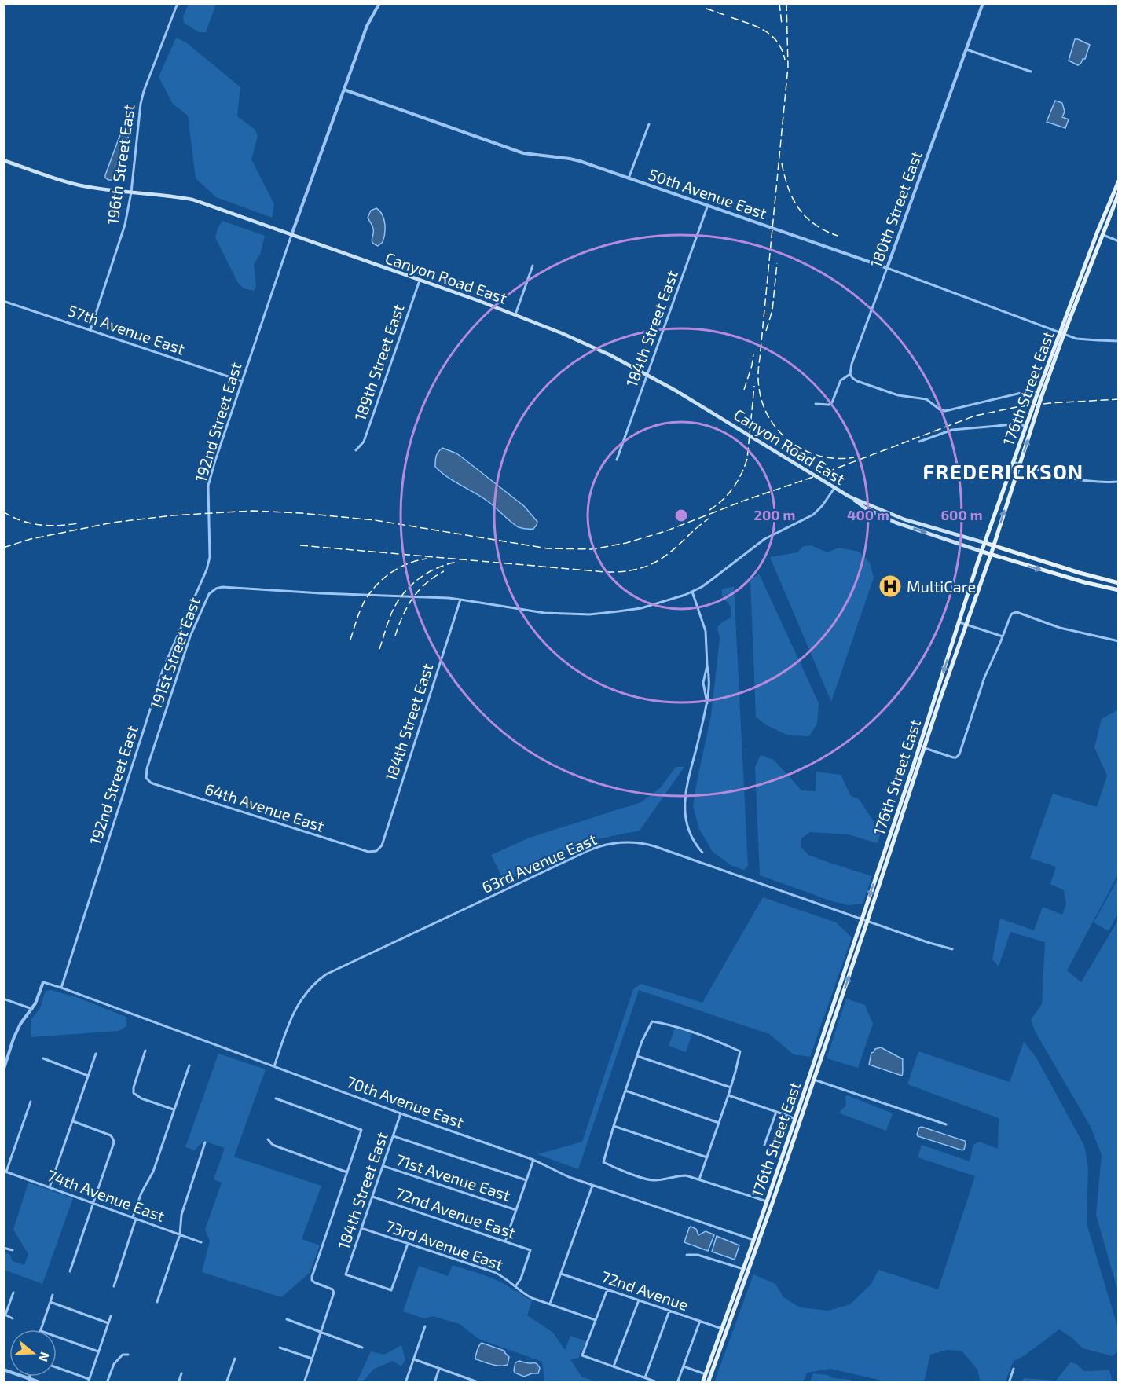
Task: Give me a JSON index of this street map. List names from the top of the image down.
{
  "streets": {
    "main road": ["Canyon Road East", "176th Street East"],
    "street": [
      "196th Street East",
      "50th Avenue East",
      "180th Street East",
      "184th Street East",
      "57th Avenue East",
      "189th Street East",
      "192nd Street East",
      "191st Street East",
      "64th Avenue East",
      "63rd Avenue East",
      "70th Avenue East",
      "71st Avenue East",
      "74th Avenue East",
      "72nd Avenue East",
      "73rd Avenue East",
      "72nd Avenue"
    ]
  },
  "crossings": [
    ["196th Street East", "Canyon Road East"],
    ["196th Street East", "57th Avenue East"],
    ["50th Avenue East", "180th Street East"],
    ["50th Avenue East", "184th Street East"],
    ["50th Avenue East", "176th Street East"],
    ["50th Avenue East", "192nd Street East"],
    ["Canyon Road East", "184th Street East"],
    ["Canyon Road East", "189th Street East"],
    ["Canyon Road East", "176th Street East"],
    ["Canyon Road East", "192nd Street East"],
    ["184th Street East", "191st Street East"],
    ["184th Street East", "64th Avenue East"],
    ["184th Street East", "70th Avenue East"],
    ["184th Street East", "71st Avenue East"],
    ["184th Street East", "72nd Avenue East"],
    ["184th Street East", "73rd Avenue East"],
    ["57th Avenue East", "192nd Street East"],
    ["176th Street East", "63rd Avenue East"],
    ["176th Street East", "70th Avenue East"],
    ["176th Street East", "72nd Avenue"],
    ["192nd Street East", "70th Avenue East"],
    ["191st Street East", "64th Avenue East"],
    ["63rd Avenue East", "70th Avenue East"],
    ["72nd Avenue East", "73rd Avenue East"]
  ],
  "districts": ["FREDERICKSON"],
  "places": {
    "hospital": ["MultiCare"]
  },
  "north": "right",
  "rings": ["200 m", "400 m", "600 m"]
}
